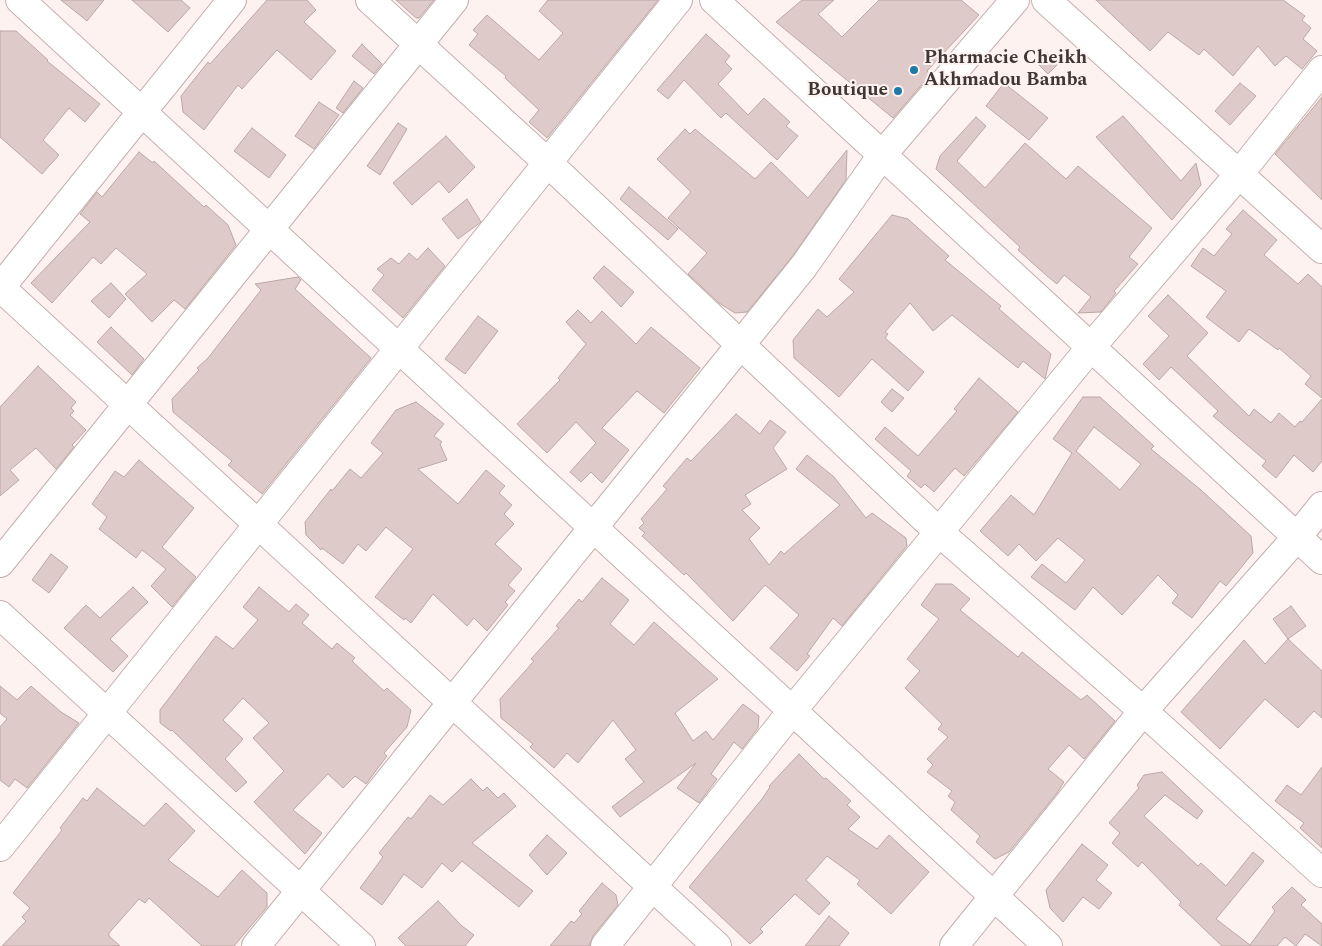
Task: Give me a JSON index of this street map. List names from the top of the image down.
{
  "places": ["Pharmacie Cheikh Akhmadou Bamba", "Boutique"]
}
